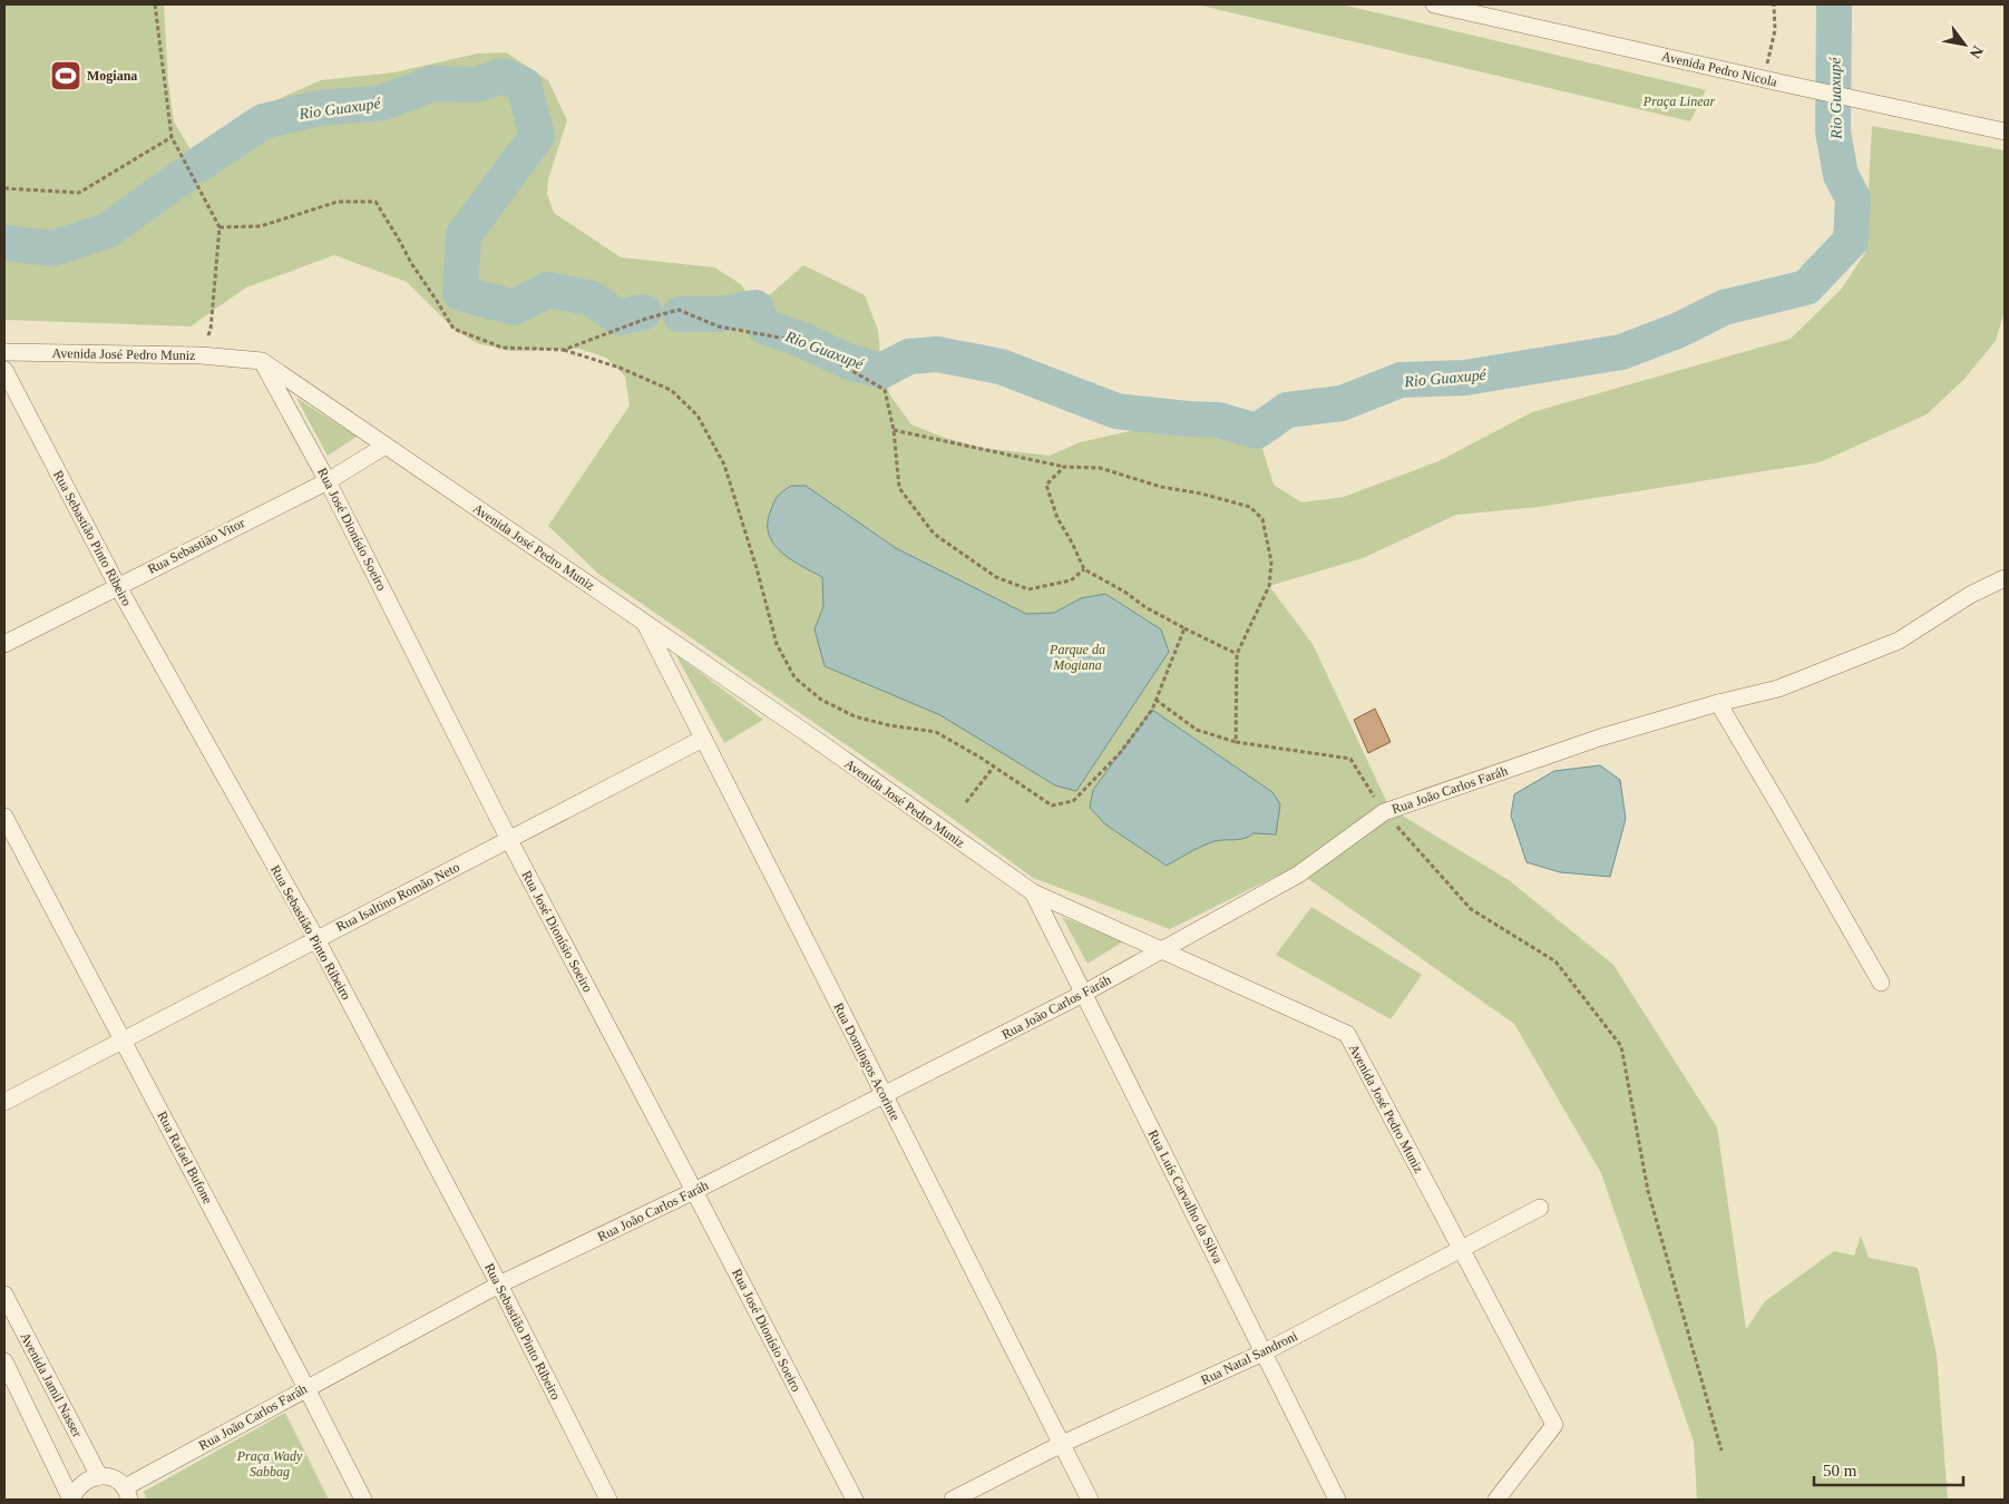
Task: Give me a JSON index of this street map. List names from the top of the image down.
{
  "streets": {
    "street": [
      "Avenida Pedro Nicola",
      "Avenida José Pedro Muniz",
      "Rua José Dionísio Soeiro",
      "Rua Sebastião Pinto Ribeiro",
      "Rua Sebastião Vitor",
      "Rua João Carlos Faráh",
      "Rua Isaltino Romão Neto",
      "Rua Domingos Acorinte",
      "Rua Rafael Bufone",
      "Rua Luís Carvalho da Silva",
      "Rua Natal Sandroni",
      "Avenida Jamil Nasser"
    ]
  },
  "crossings": [
    ["Avenida José Pedro Muniz", "Rua José Dionísio Soeiro"],
    ["Avenida José Pedro Muniz", "Rua Sebastião Vitor"],
    ["Avenida José Pedro Muniz", "Rua João Carlos Faráh"],
    ["Avenida José Pedro Muniz", "Rua Domingos Acorinte"],
    ["Avenida José Pedro Muniz", "Rua Luís Carvalho da Silva"],
    ["Avenida José Pedro Muniz", "Rua Natal Sandroni"],
    ["Rua José Dionísio Soeiro", "Rua Sebastião Vitor"],
    ["Rua José Dionísio Soeiro", "Rua João Carlos Faráh"],
    ["Rua José Dionísio Soeiro", "Rua Isaltino Romão Neto"],
    ["Rua Sebastião Pinto Ribeiro", "Rua Sebastião Vitor"],
    ["Rua Sebastião Pinto Ribeiro", "Rua João Carlos Faráh"],
    ["Rua Sebastião Pinto Ribeiro", "Rua Isaltino Romão Neto"],
    ["Rua João Carlos Faráh", "Rua Domingos Acorinte"],
    ["Rua João Carlos Faráh", "Rua Rafael Bufone"],
    ["Rua João Carlos Faráh", "Rua Luís Carvalho da Silva"],
    ["Rua Isaltino Romão Neto", "Rua Domingos Acorinte"],
    ["Rua Isaltino Romão Neto", "Rua Rafael Bufone"],
    ["Rua Domingos Acorinte", "Rua Natal Sandroni"],
    ["Rua Luís Carvalho da Silva", "Rua Natal Sandroni"]
  ],
  "water": ["Rio Guaxupé"],
  "parks": ["Praça Linear", "Parque da Mogiana", "Praça Wady Sabbag"],
  "places": {
    "sports": ["Mogiana"]
  },
  "scale_bar": "50 m",
  "north": "bottom right"
}
